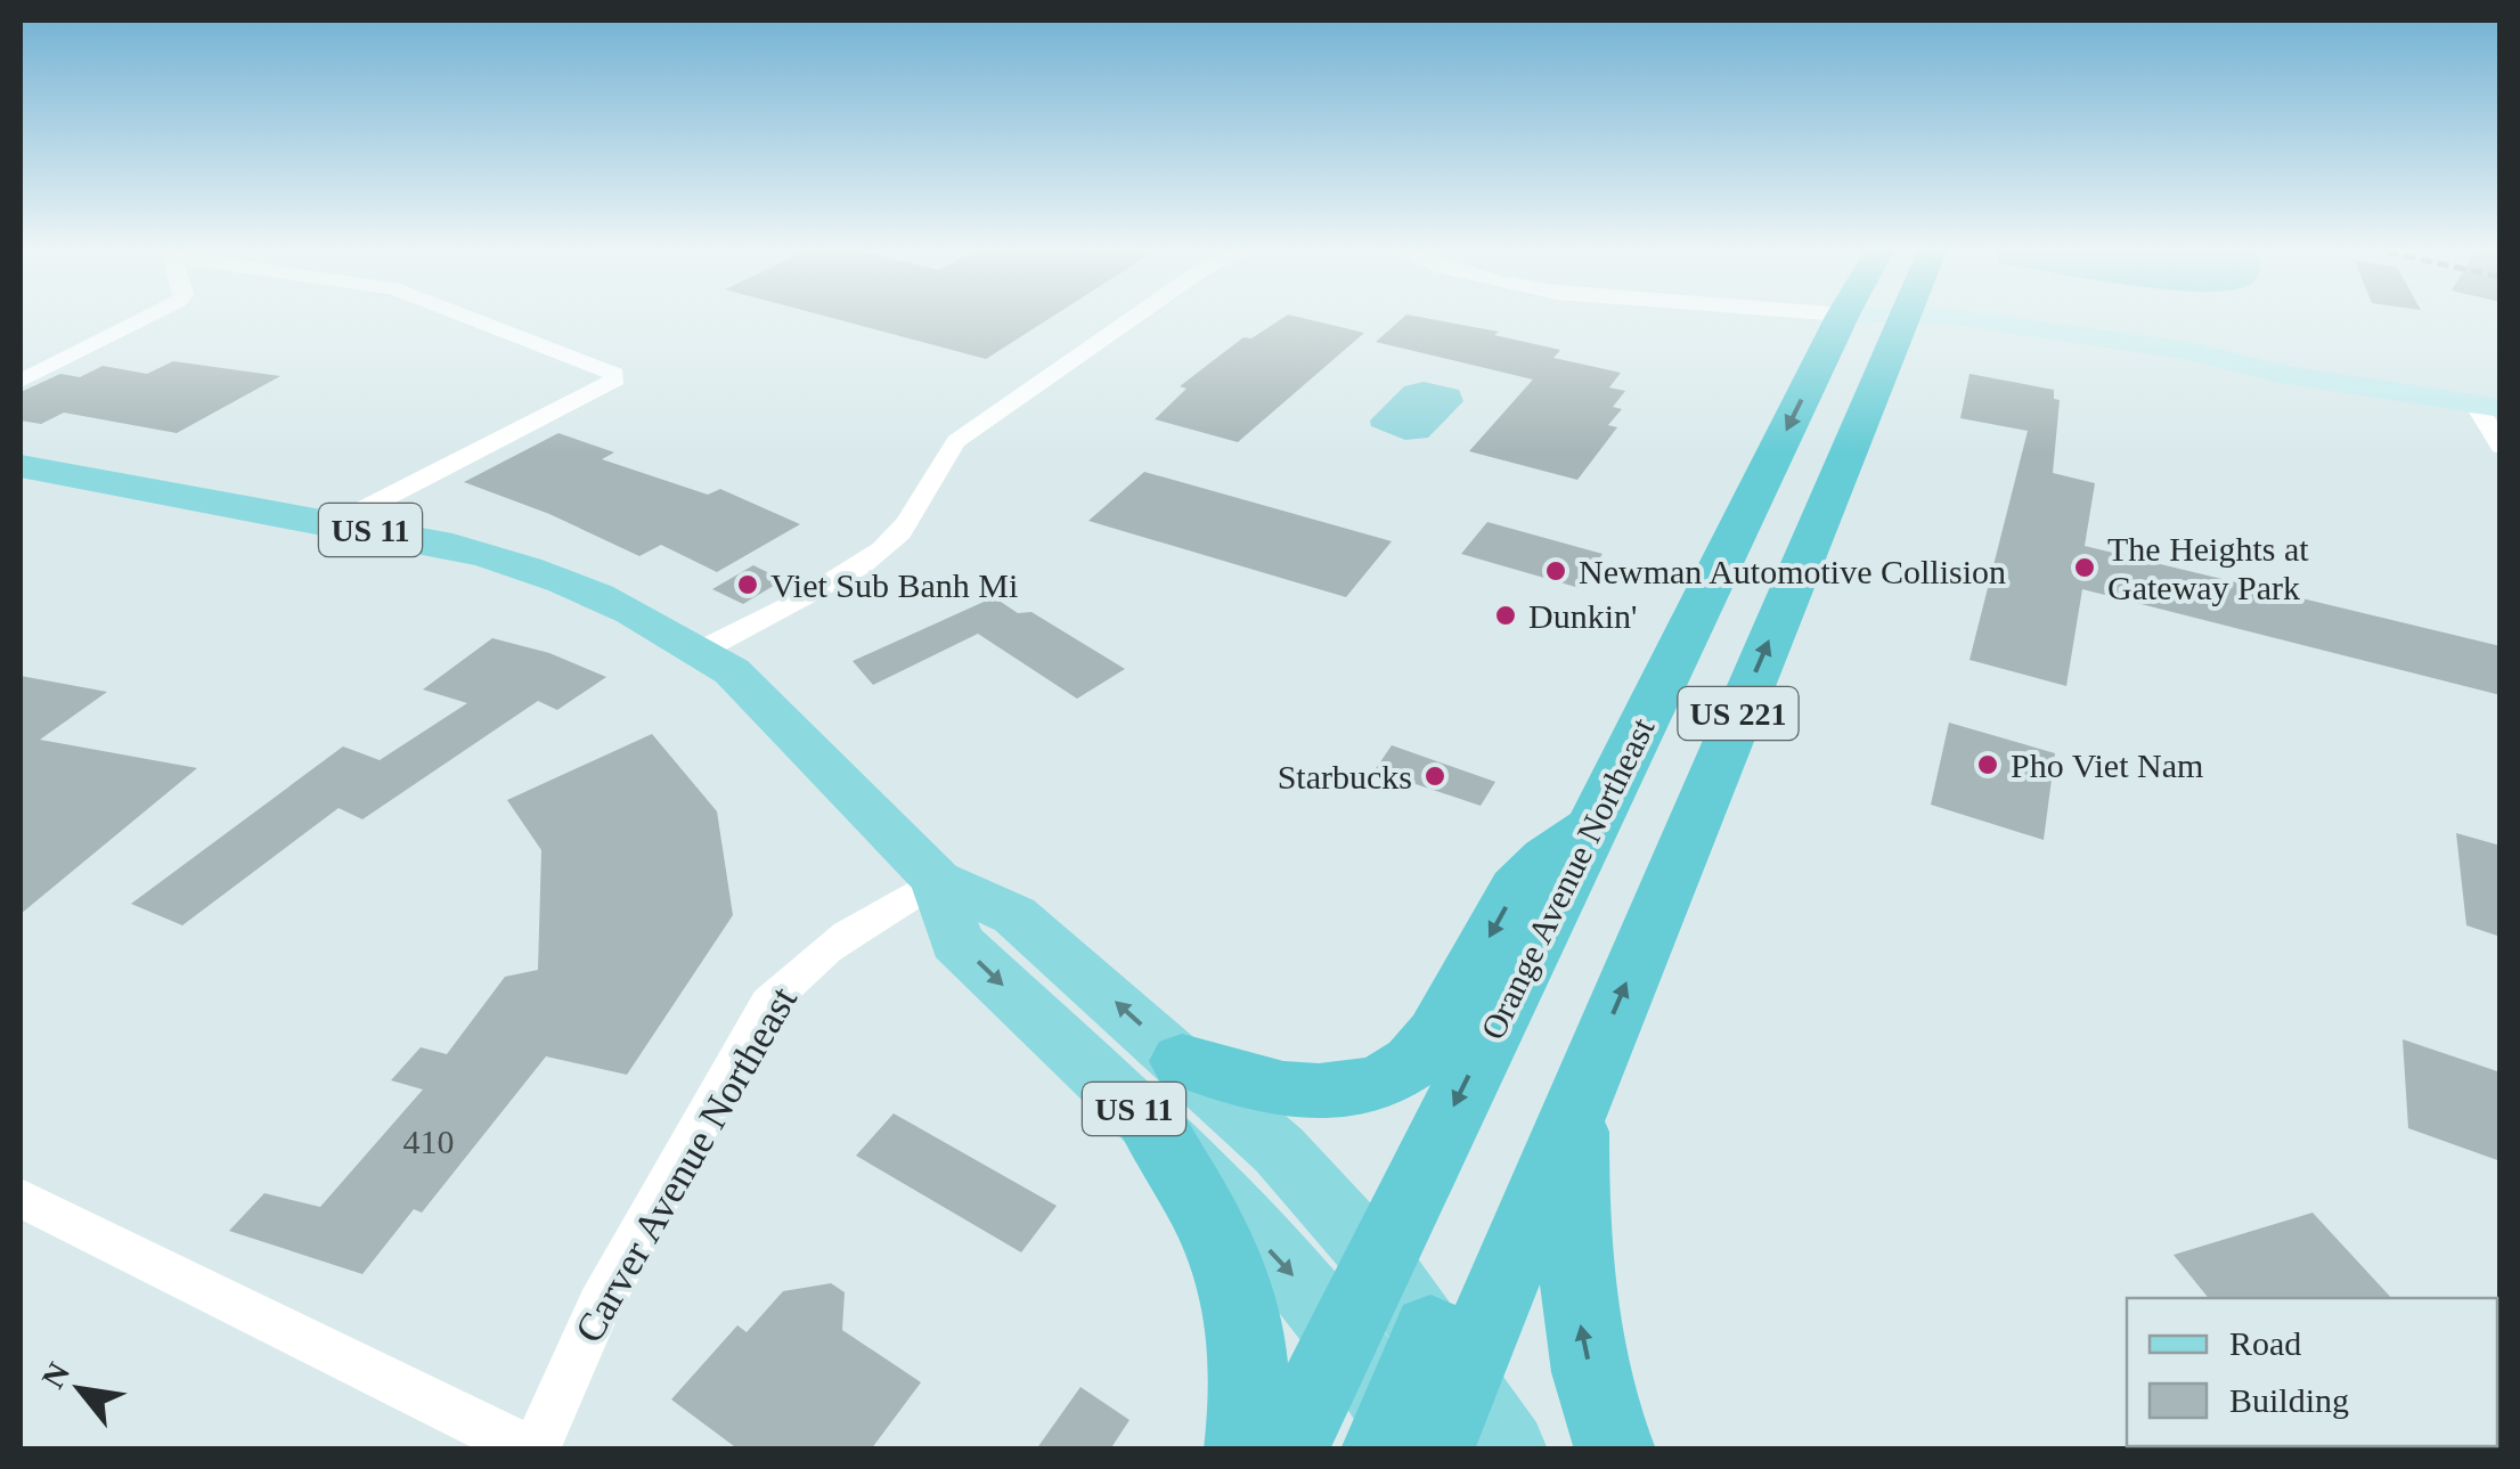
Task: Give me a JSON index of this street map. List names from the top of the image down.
{
  "streets": {
    "highway": ["US 221", "Orange Avenue Northeast"],
    "main road": ["US 11"],
    "street": ["Carver Avenue Northeast"]
  },
  "crossings": [
    ["US 11", "US 221"],
    ["US 11", "Orange Avenue Northeast"],
    ["US 11", "Carver Avenue Northeast"]
  ],
  "places": [
    "The Heights at Gateway Park",
    "Newman Automotive Collision",
    "Viet Sub Banh Mi",
    "Dunkin'",
    "Pho Viet Nam",
    "Starbucks"
  ],
  "house_numbers": ["410"],
  "legend": ["Road", "Building"],
  "north": "top left"
}
